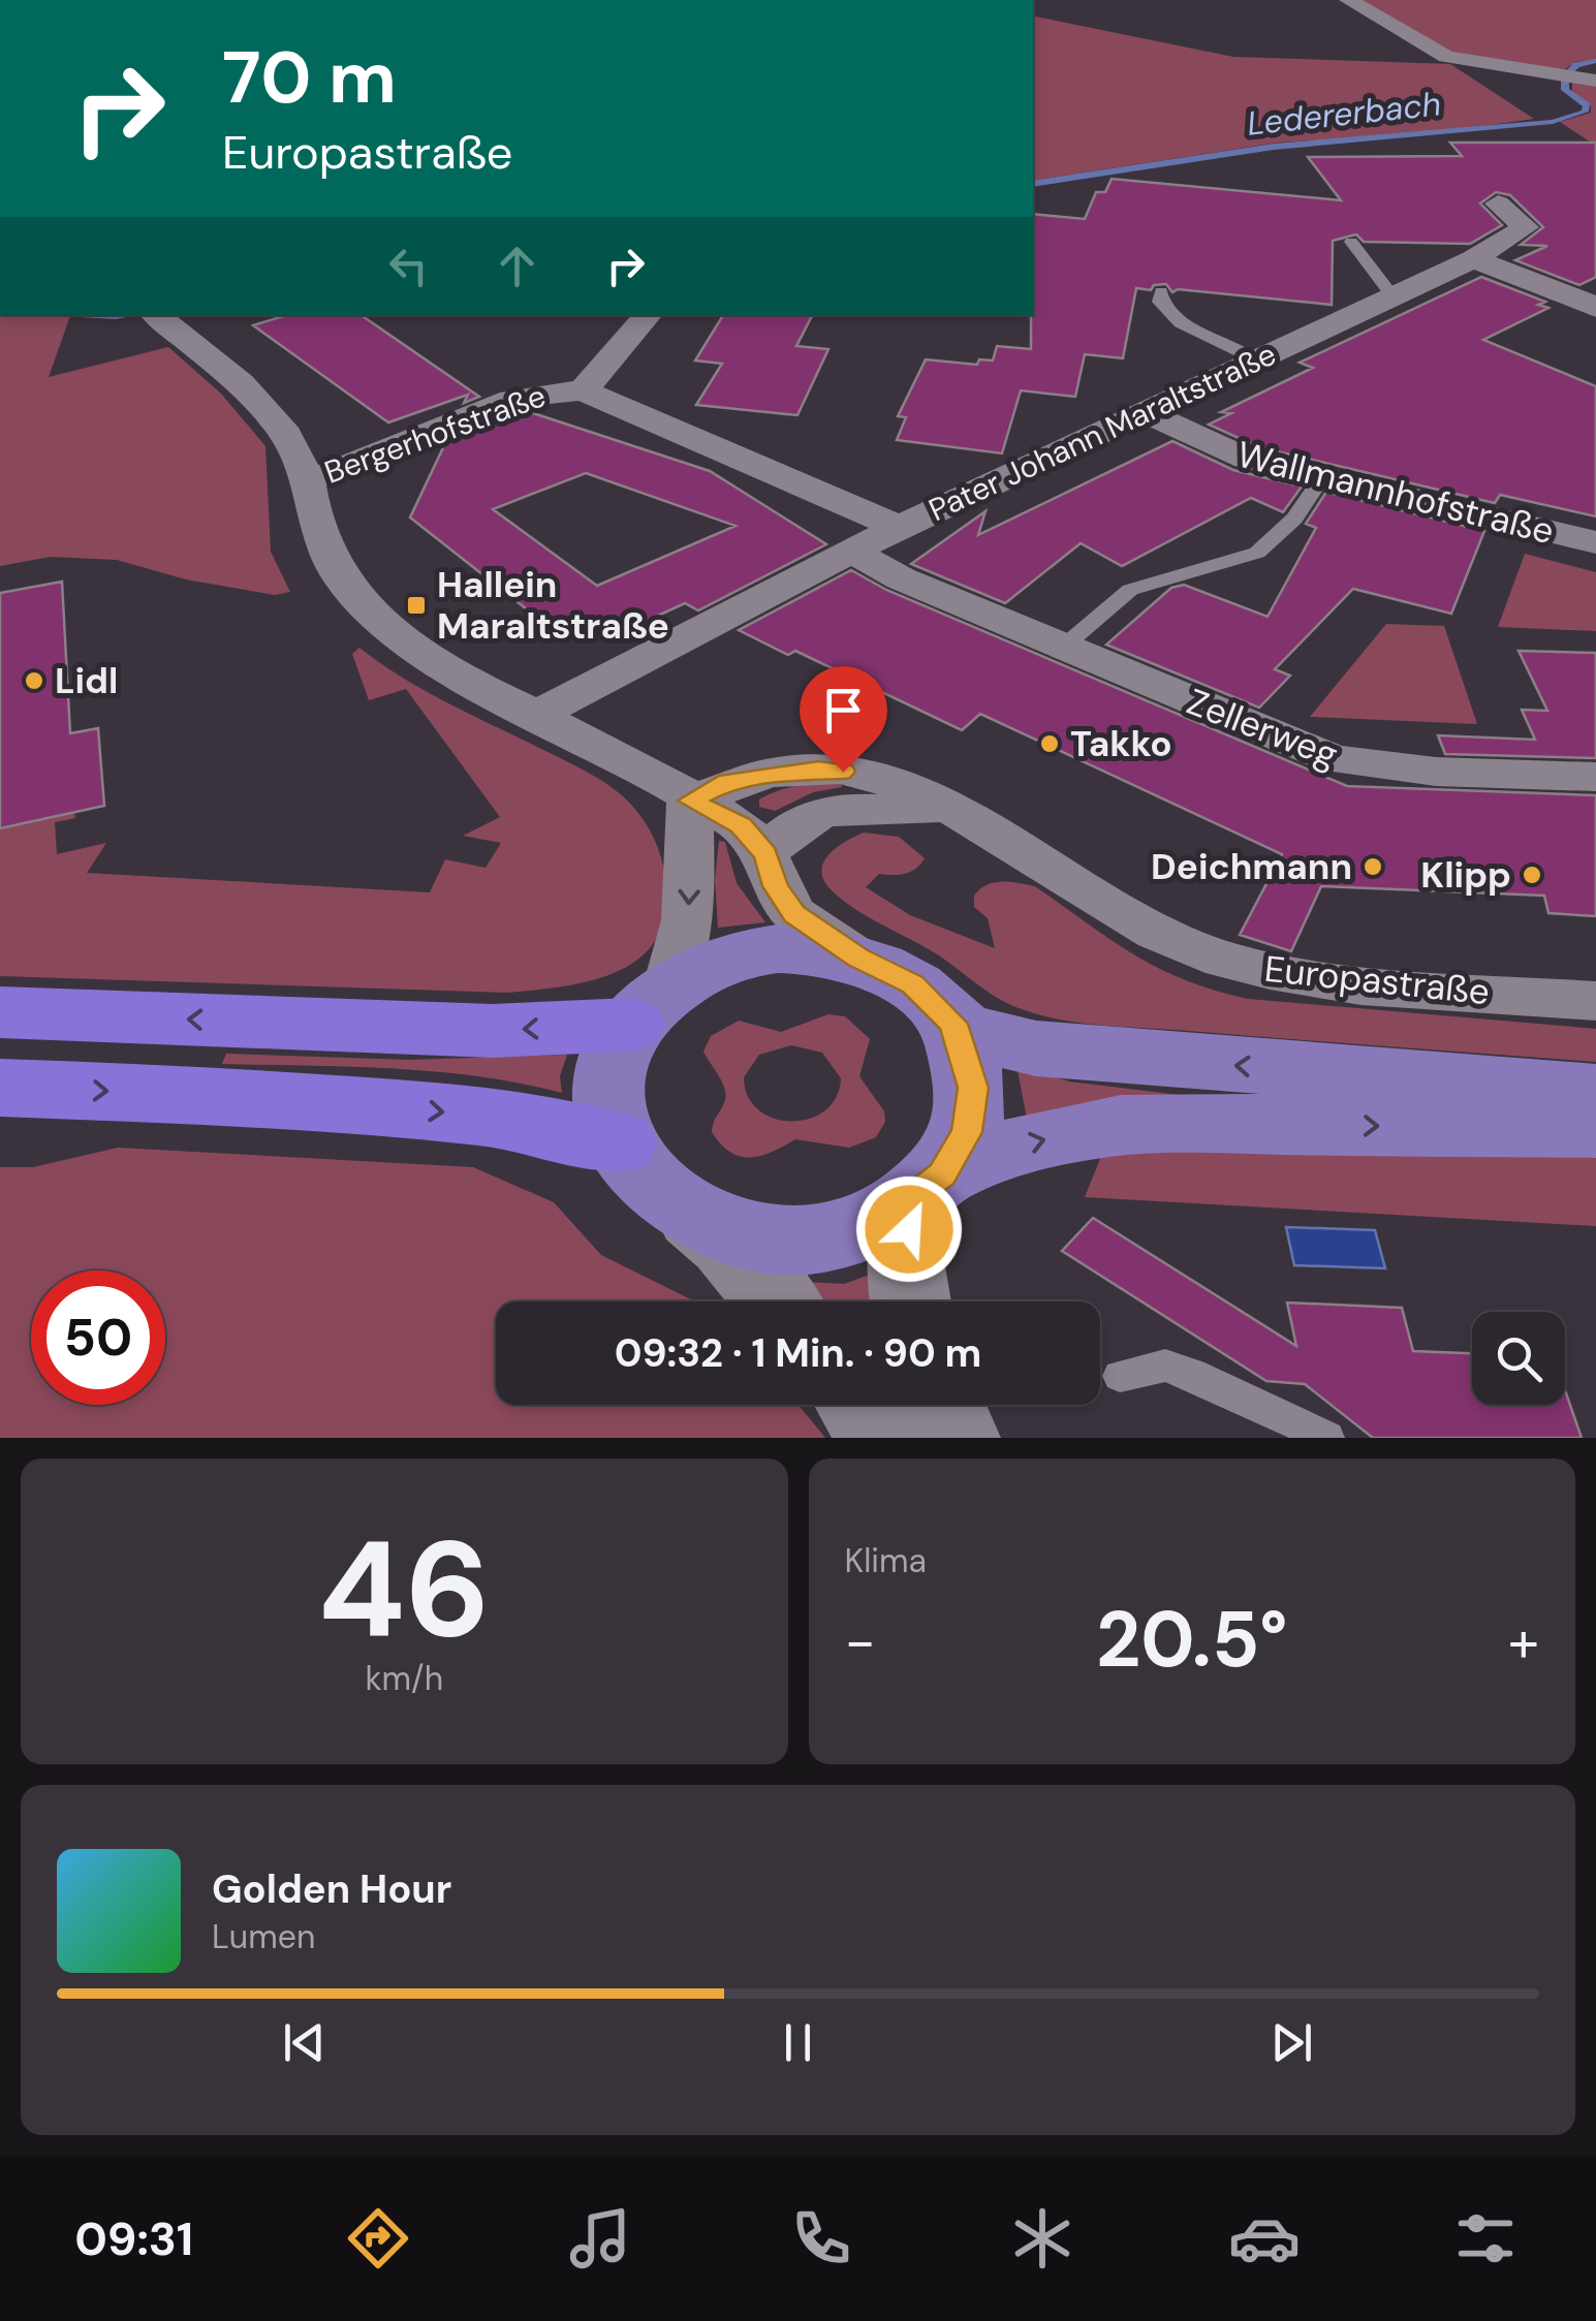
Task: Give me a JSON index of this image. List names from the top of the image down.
{
  "streets": {
    "street": [
      "Pater Johann Maraltstraße",
      "Bergerhofstraße",
      "Wallmannhofstraße",
      "Zellerweg",
      "Europastraße"
    ]
  },
  "crossings": [
    ["Pater Johann Maraltstraße", "Bergerhofstraße"],
    ["Pater Johann Maraltstraße", "Wallmannhofstraße"]
  ],
  "water": ["Ledererbach"],
  "places": {
    "transit": ["Hallein Maraltstraße"],
    "other": [
      "Lidl",
      "Takko",
      "Deichmann",
      "Klipp"
    ]
  },
  "page": {
    "turn": ["70 m", "Europastraße"],
    "limit": "50",
    "trip": "09:32 · 1 Min. · 90 m",
    "tile": [
      ["46", "km/h"],
      "Klima"
    ],
    "heat": ["−", "20.5°", "+"],
    "song": ["Golden Hour", "Lumen"],
    "tabs": "09:31"
  }
}
